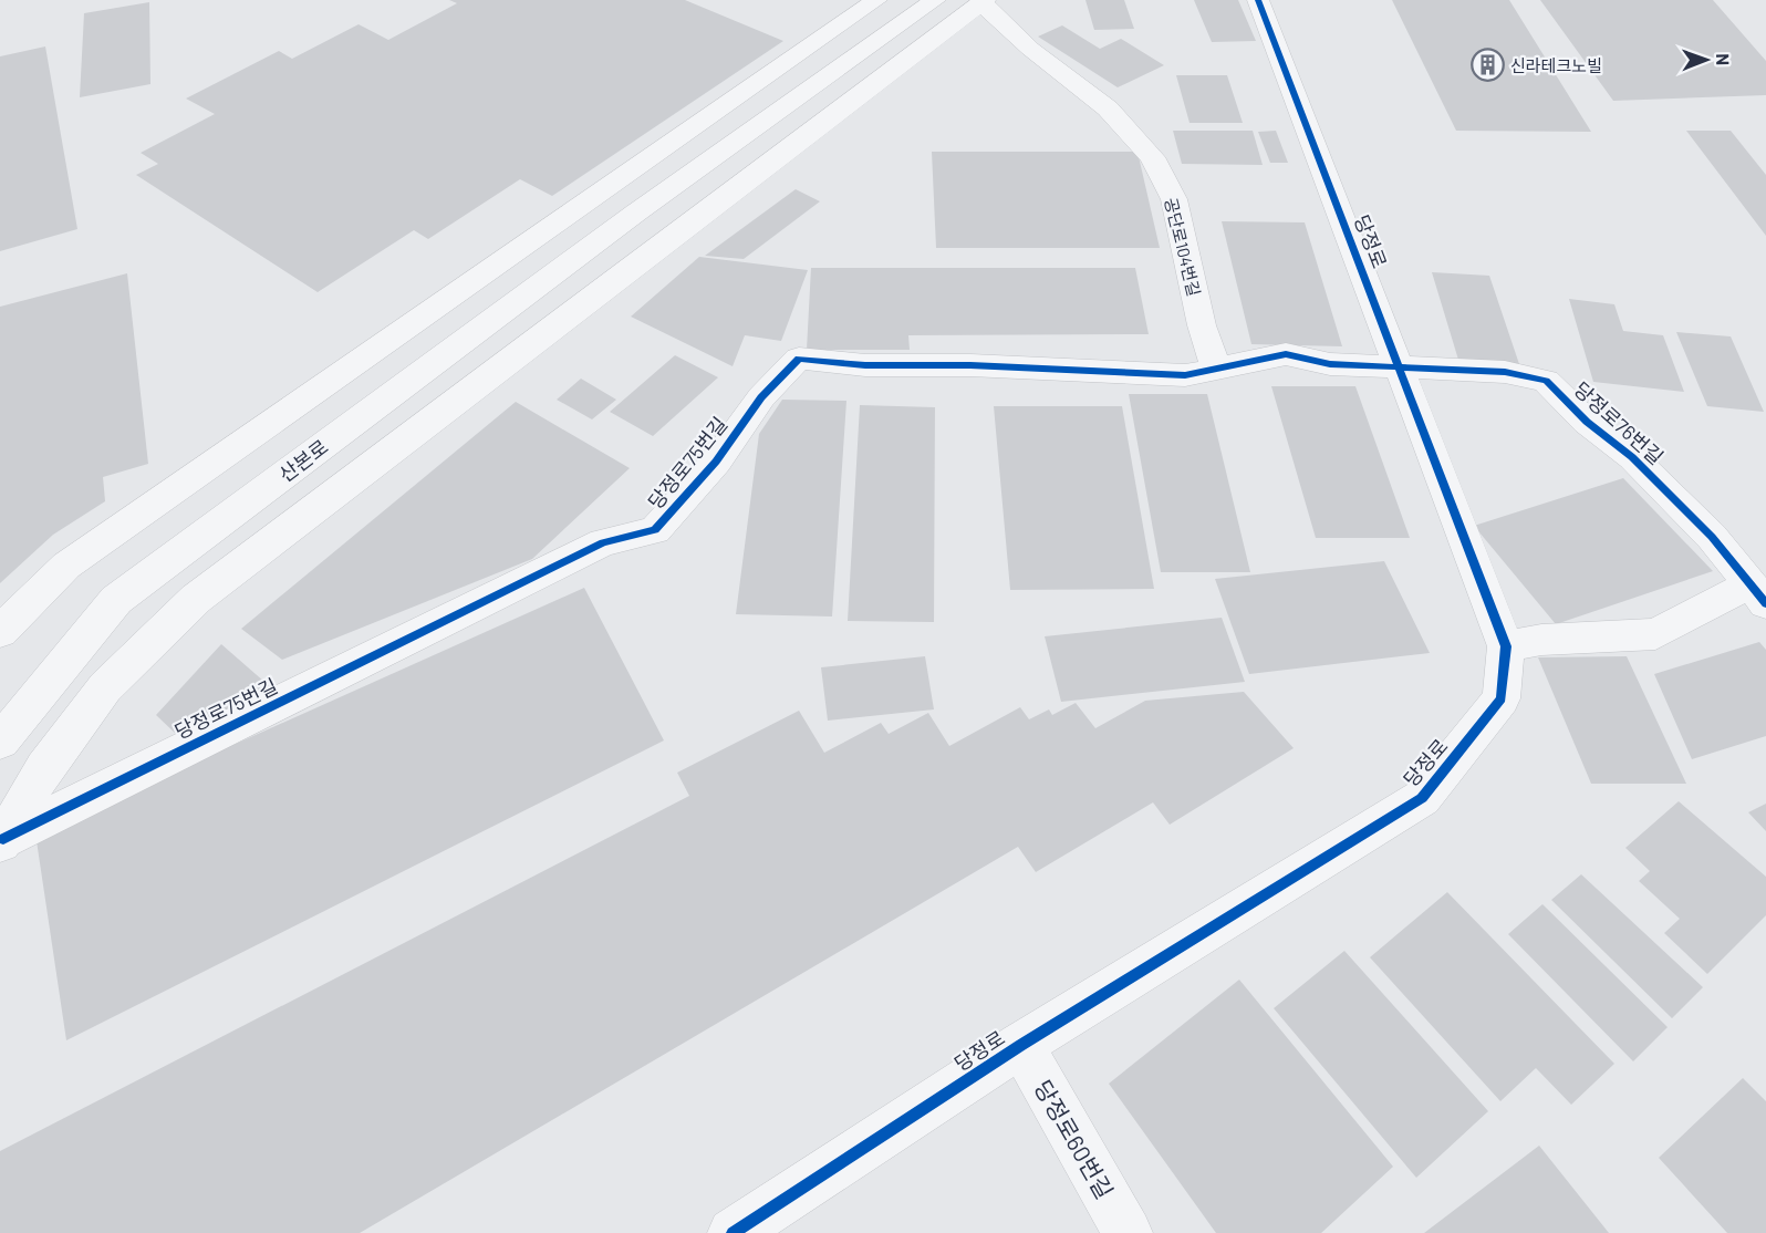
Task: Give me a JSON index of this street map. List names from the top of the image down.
{
  "streets": {
    "street": [
      "당정로",
      "공단로104번길",
      "당정로76번길",
      "산본로",
      "당정로75번길",
      "당정로60번길"
    ]
  },
  "crossings": [
    ["당정로", "당정로76번길"],
    ["당정로", "당정로75번길"],
    ["당정로", "당정로60번길"],
    ["공단로104번길", "당정로75번길"],
    ["당정로76번길", "당정로75번길"]
  ],
  "places": {
    "building": ["신라테크노빌"]
  },
  "north": "right"
}
